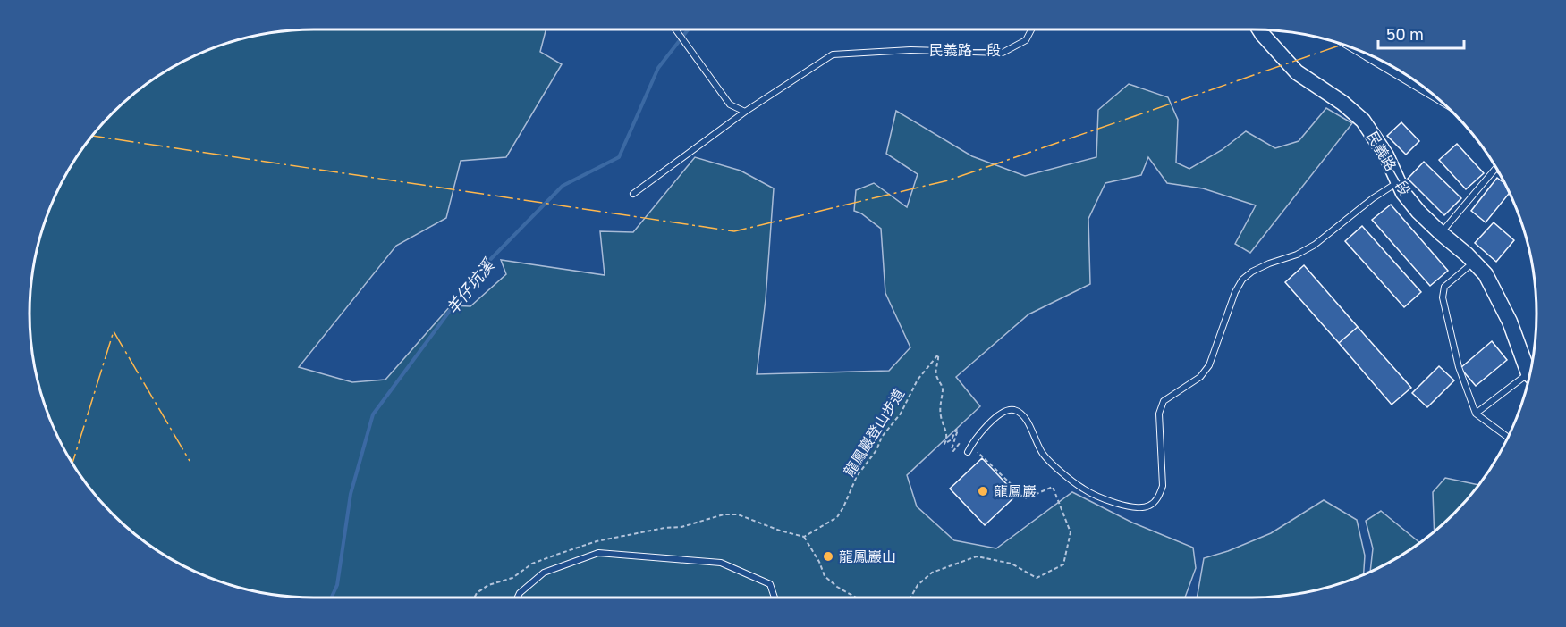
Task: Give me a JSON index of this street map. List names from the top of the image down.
{
  "streets": {
    "main road": ["民義路一段"],
    "path": ["龍鳳巖登山步道"]
  },
  "water": ["羊仔坑溪"],
  "places": ["龍鳳巖", "龍鳳巖山"],
  "scale_bar": "50 m"
}
